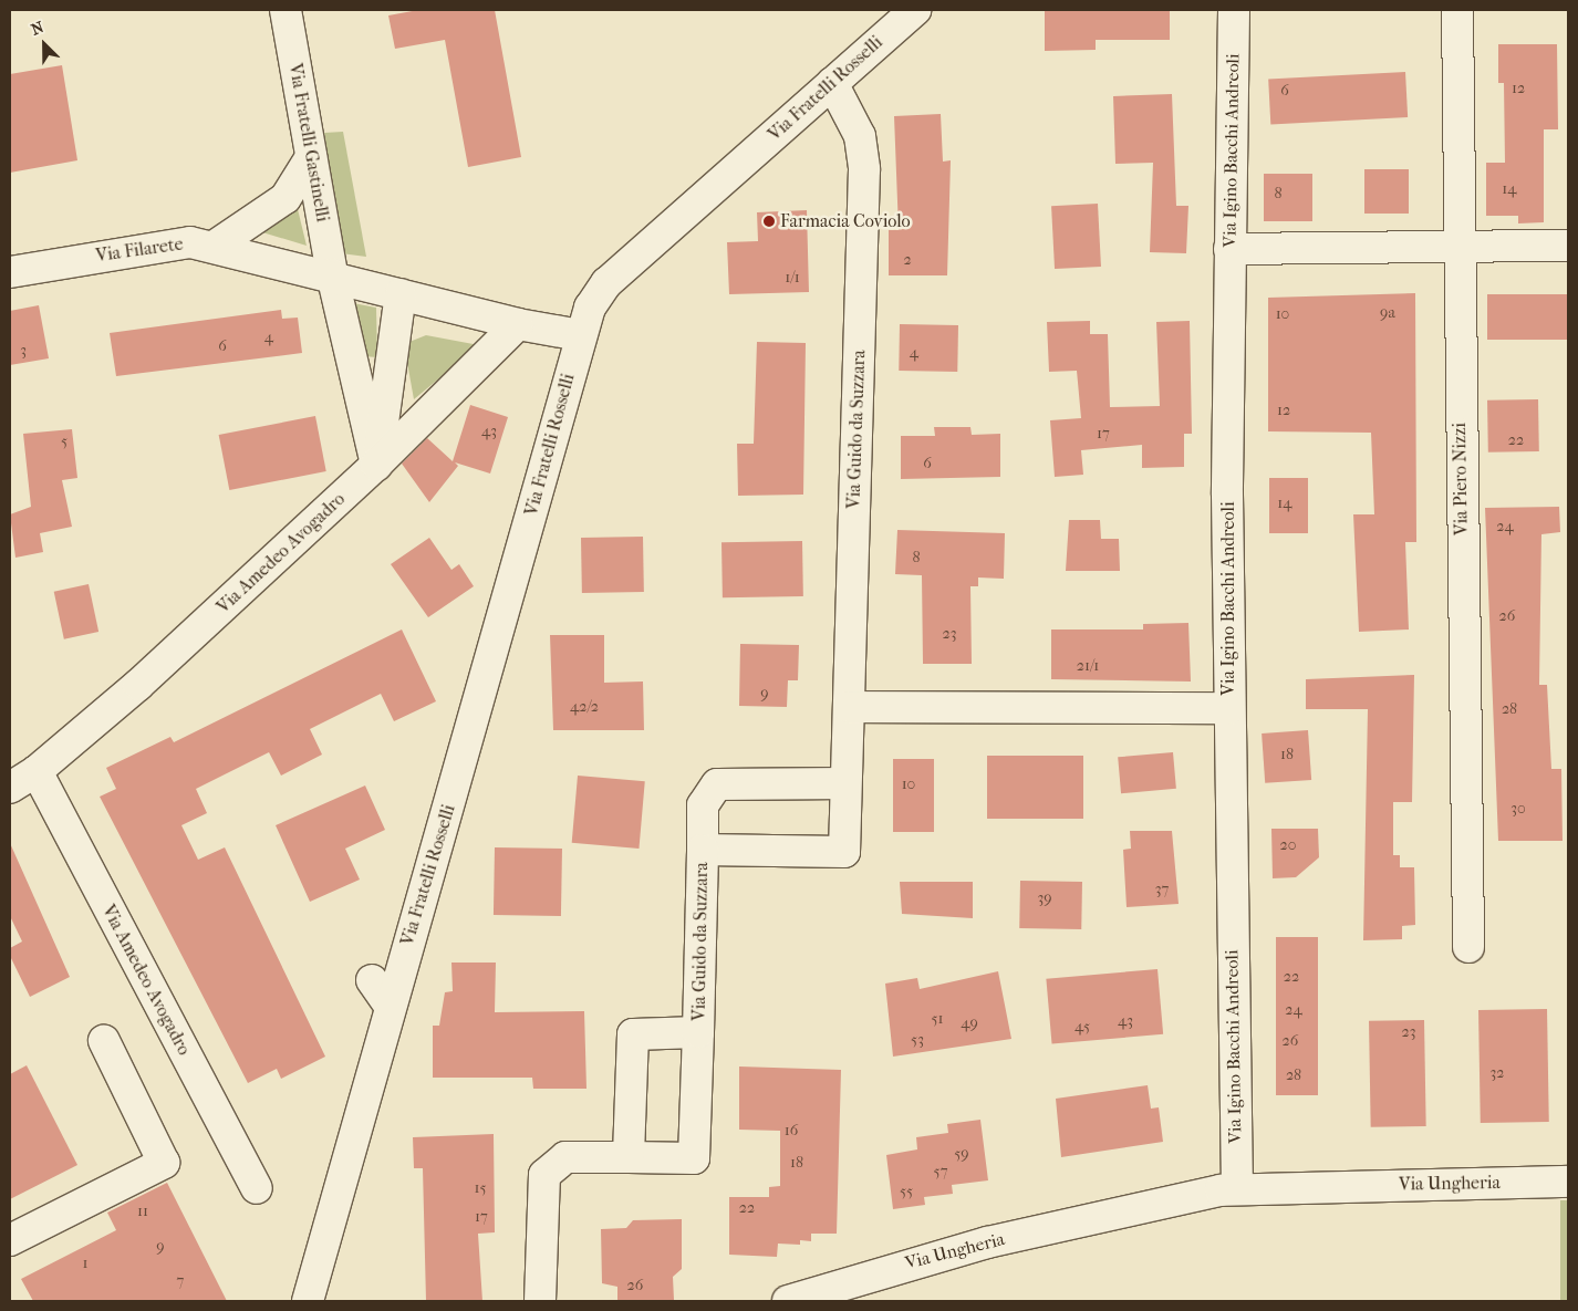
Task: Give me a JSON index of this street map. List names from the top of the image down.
{
  "streets": {
    "street": [
      "Via Fratelli Rosselli",
      "Via Fratelli Gastinelli",
      "Via Igino Bacchi Andreoli",
      "Via Filarete",
      "Via Guido da Suzzara",
      "Via Piero Nizzi",
      "Via Amedeo Avogadro",
      "Via Ungheria"
    ]
  },
  "crossings": [
    ["Via Fratelli Rosselli", "Via Guido da Suzzara"],
    ["Via Fratelli Gastinelli", "Via Filarete"],
    ["Via Fratelli Gastinelli", "Via Amedeo Avogadro"],
    ["Via Igino Bacchi Andreoli", "Via Ungheria"]
  ],
  "places": ["Farmacia Coviolo"],
  "house_numbers": [
    "12",
    "6",
    "14",
    "8",
    "2",
    "1/1",
    "9a",
    "10",
    "4",
    "6",
    "3",
    "4",
    "12",
    "43",
    "17",
    "22",
    "5",
    "6",
    "14",
    "24",
    "8",
    "26",
    "23",
    "21/1",
    "9",
    "42/2",
    "28",
    "18",
    "10",
    "30",
    "20",
    "37",
    "39",
    "22",
    "24",
    "51",
    "43",
    "49",
    "45",
    "23",
    "53",
    "26",
    "32",
    "28",
    "16",
    "59",
    "18",
    "57",
    "15",
    "55",
    "22",
    "11",
    "17",
    "9",
    "1",
    "7",
    "26"
  ],
  "north": "top left"
}
